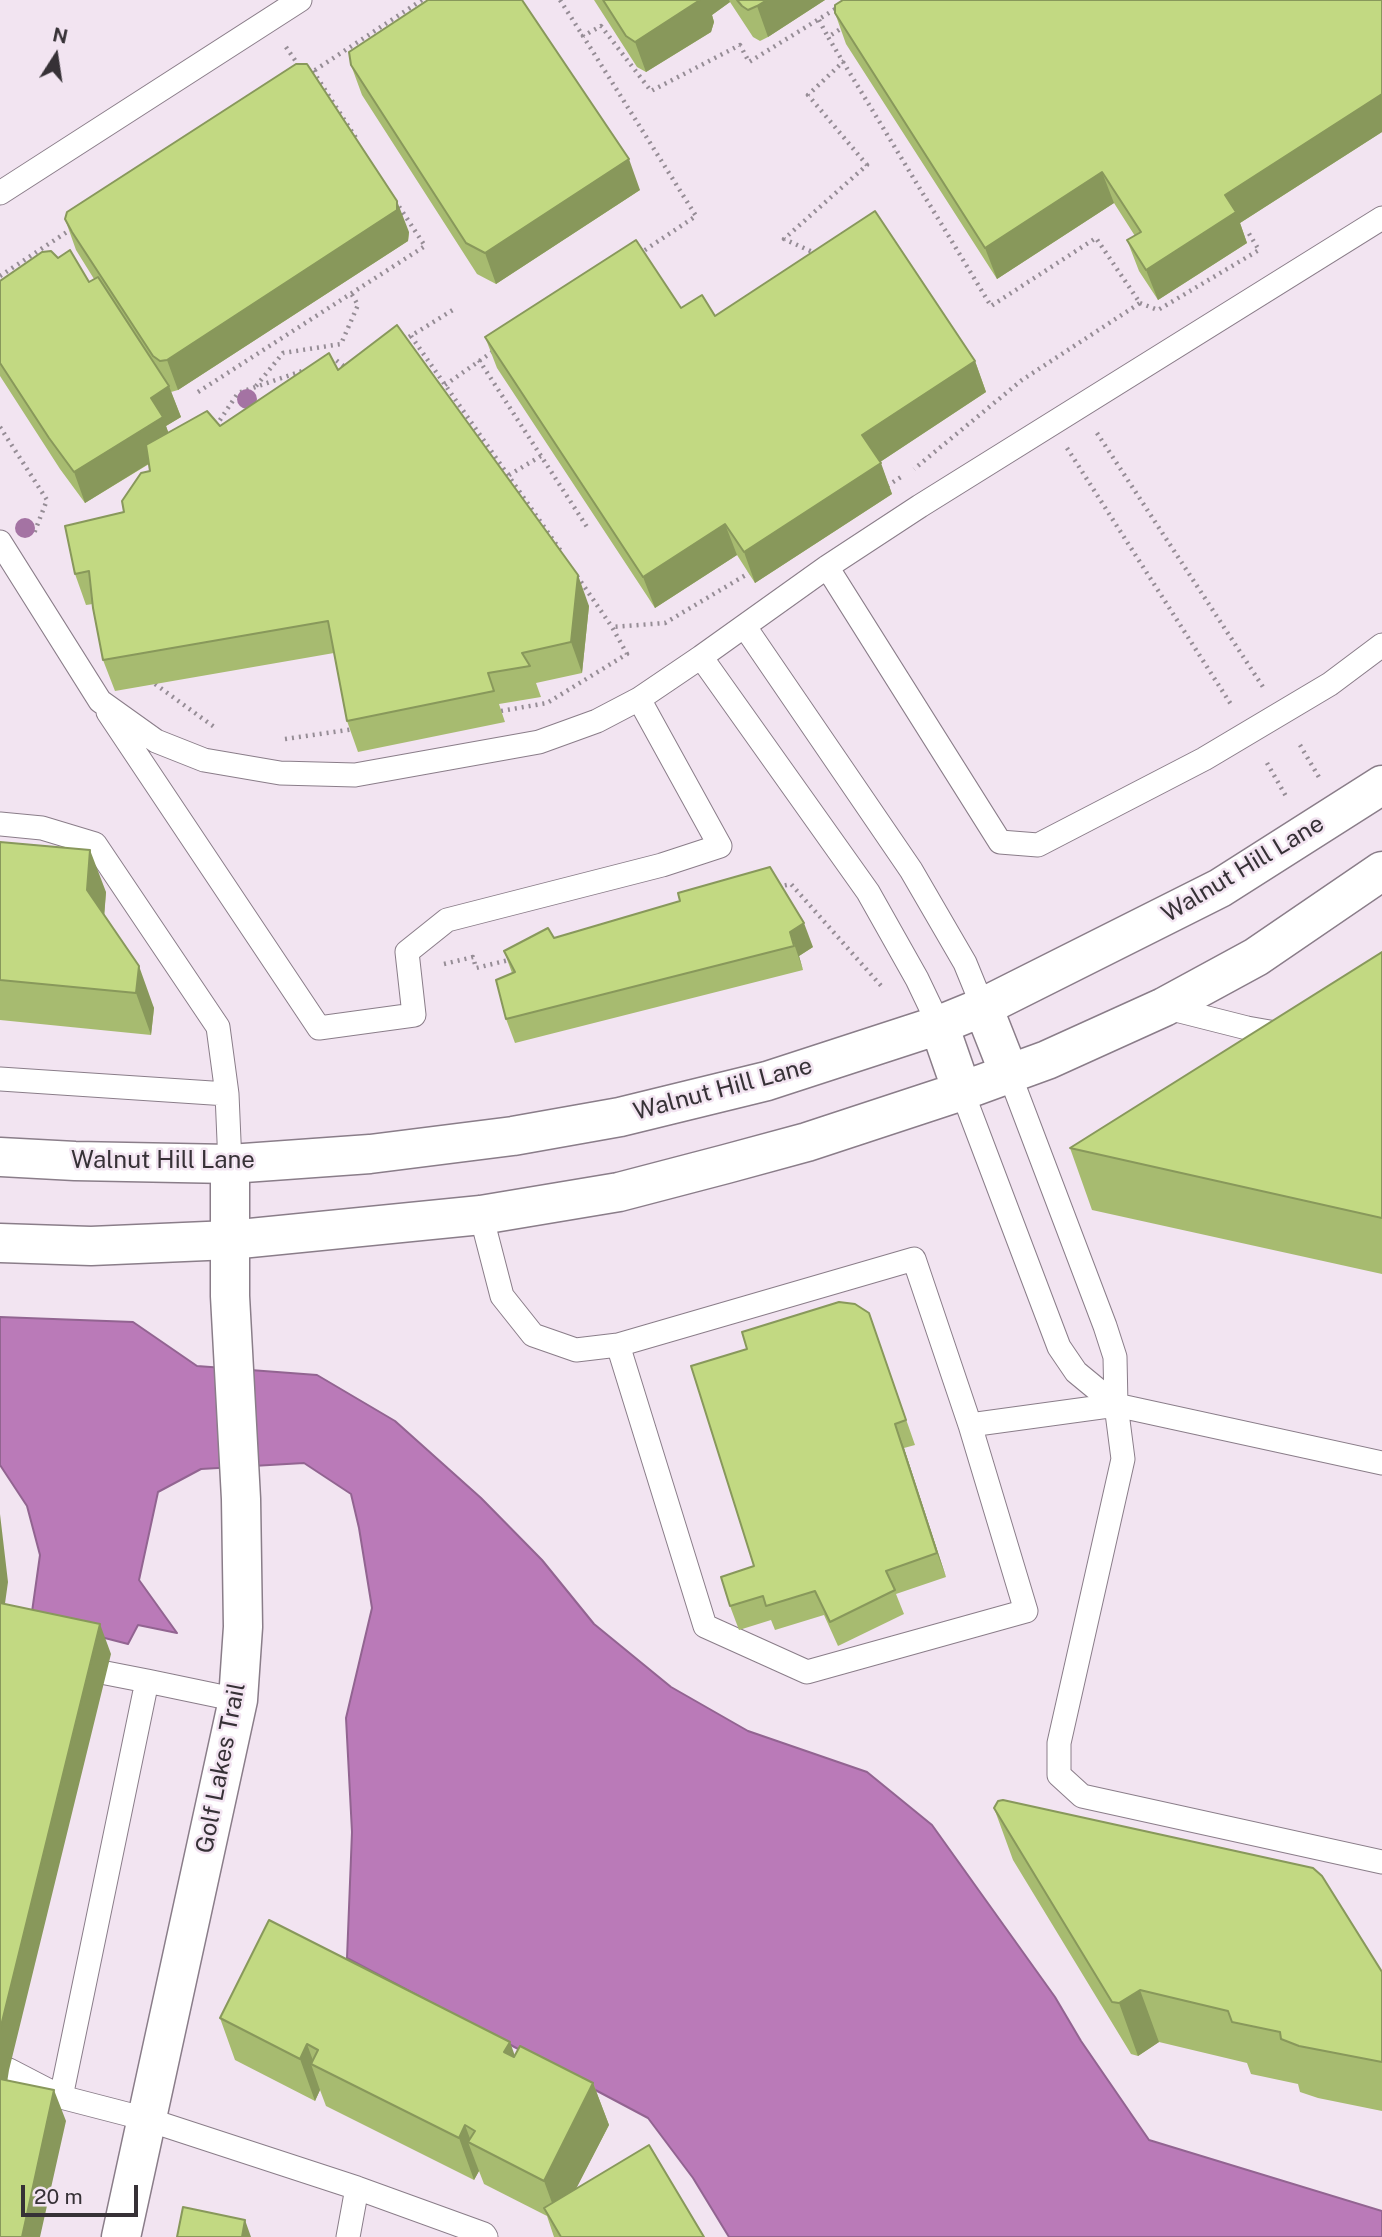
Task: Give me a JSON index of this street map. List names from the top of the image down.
{
  "streets": {
    "main road": ["Walnut Hill Lane", "Golf Lakes Trail"]
  },
  "crossings": [
    ["Walnut Hill Lane", "Golf Lakes Trail"]
  ],
  "scale_bar": "20 m",
  "north": "top"
}
